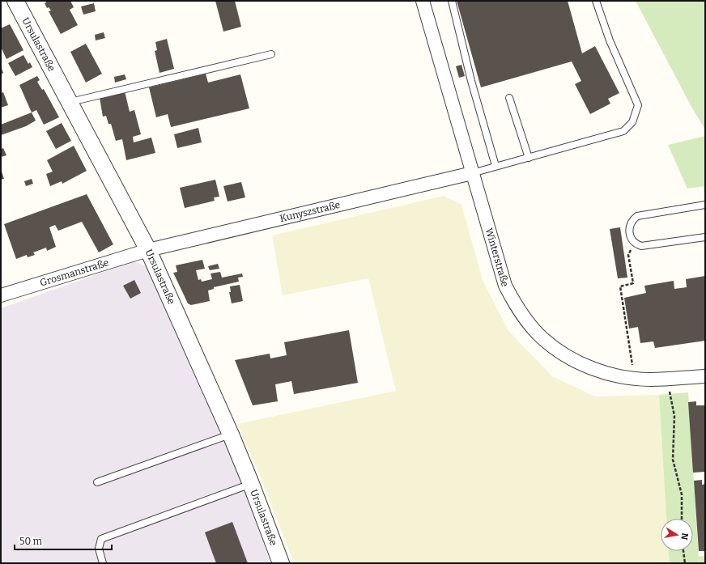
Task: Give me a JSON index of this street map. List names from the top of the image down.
{
  "streets": {
    "street": [
      "Ursulastraße",
      "Kunyszstraße",
      "Winterstraße",
      "Grosmanstraße"
    ]
  },
  "crossings": [
    ["Ursulastraße", "Kunyszstraße"],
    ["Ursulastraße", "Grosmanstraße"],
    ["Kunyszstraße", "Winterstraße"],
    ["Kunyszstraße", "Grosmanstraße"]
  ],
  "scale_bar": "50 m",
  "north": "right"
}
